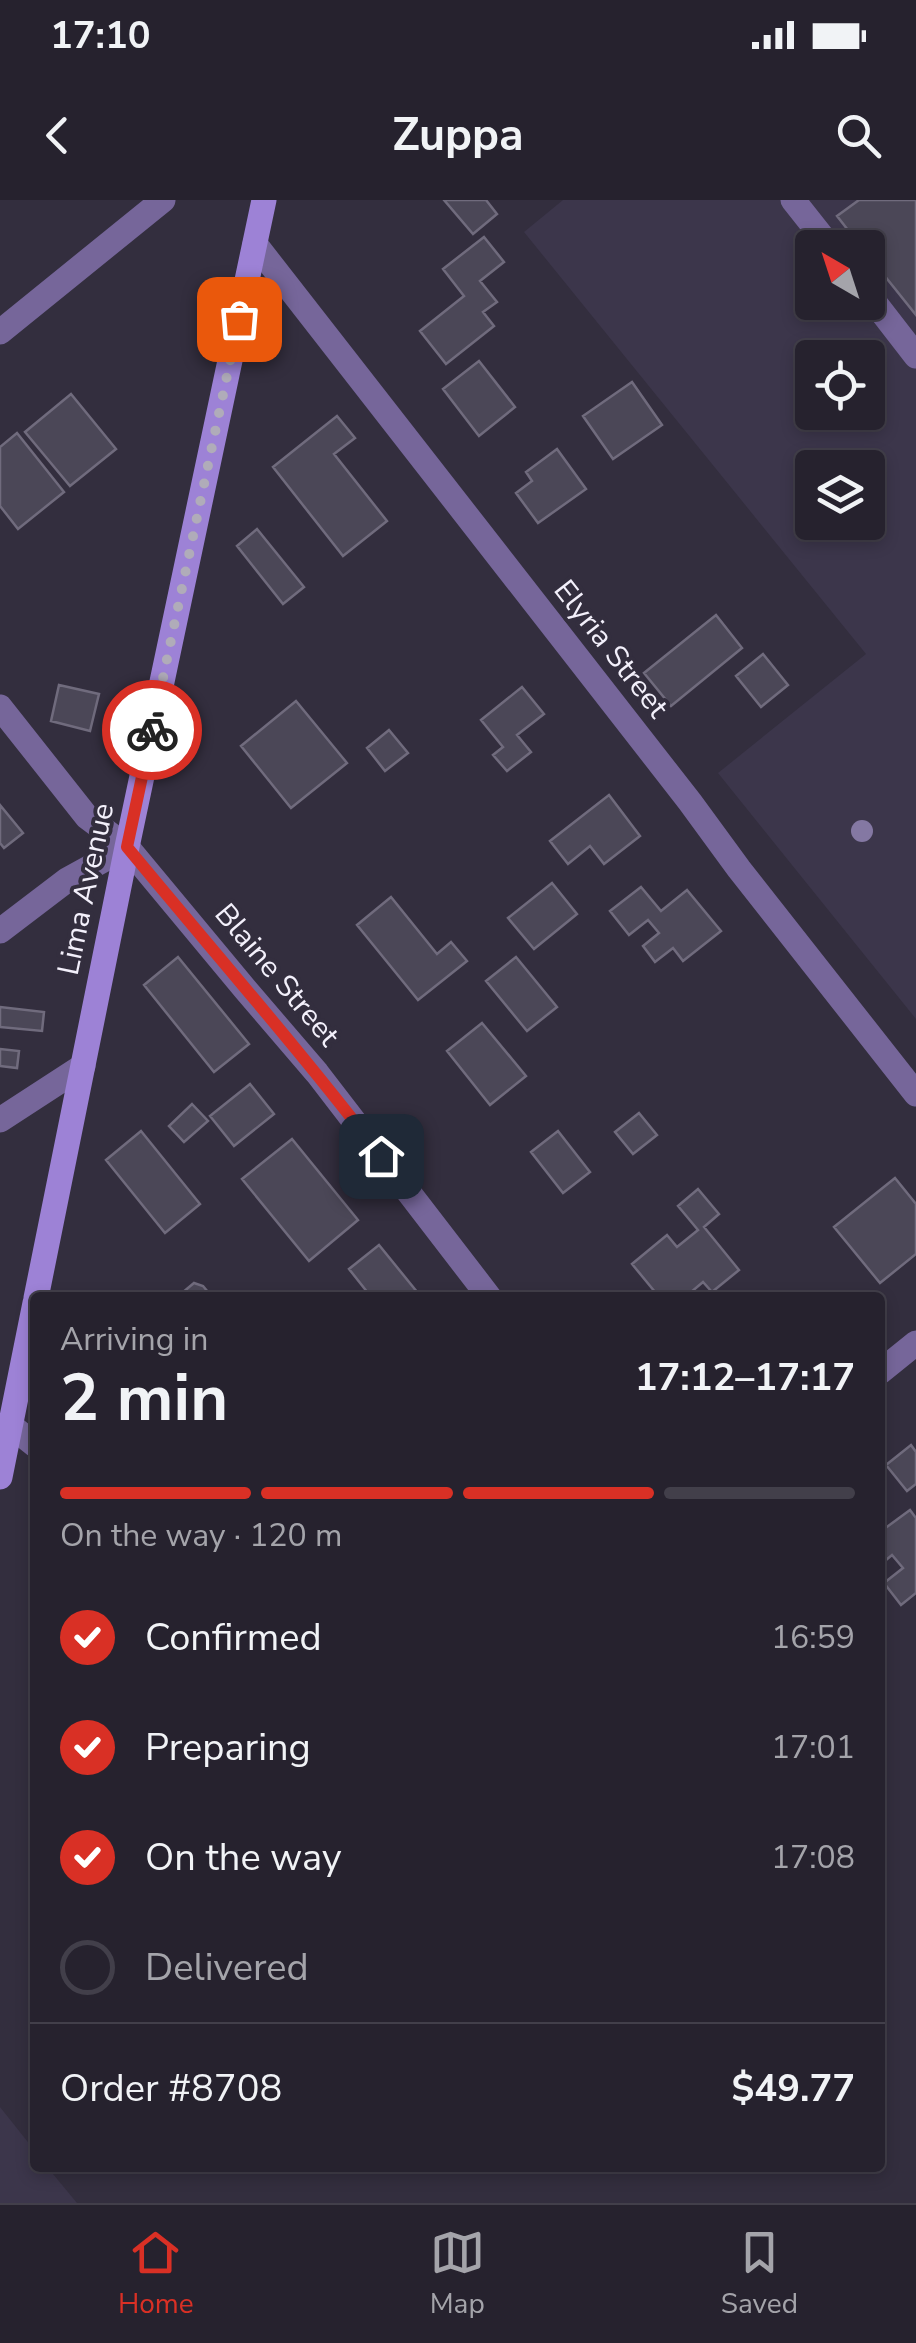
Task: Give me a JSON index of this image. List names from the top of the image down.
{
  "streets": {
    "street": ["Elyria Street", "Lima Avenue", "Blaine Street"]
  },
  "crossings": [
    ["Elyria Street", "Lima Avenue"],
    ["Lima Avenue", "Blaine Street"]
  ],
  "north": "top left",
  "page": {
    "status": "17:10",
    "header": "Zuppa",
    "heading": ["2 min", "Arriving in", "17:12–17:17"],
    "panel": ["Order #8708", "$49.77"],
    "bar": "On the way · 120 m",
    "list": [
      ["Confirmed", "16:59"],
      ["Preparing", "17:01"],
      ["On the way", "17:08"],
      "Delivered"
    ],
    "tabs": ["Home", "Map", "Saved"]
  }
}
